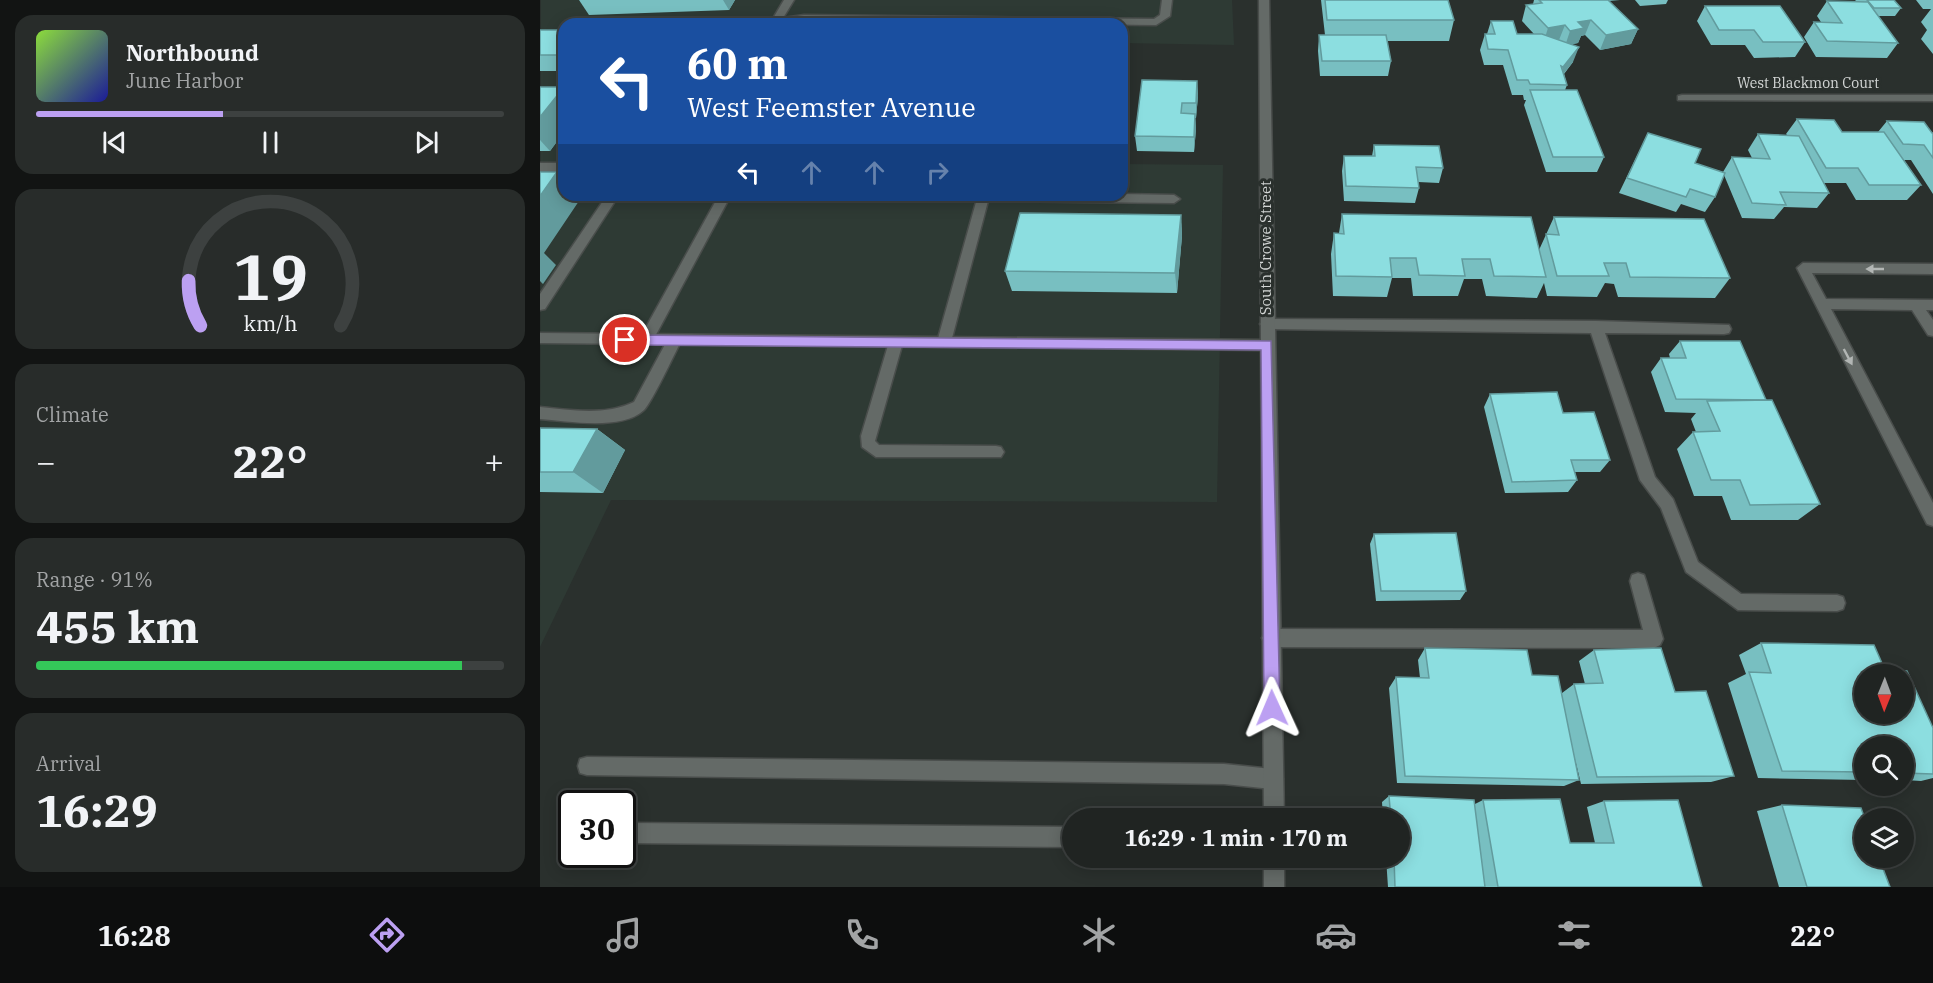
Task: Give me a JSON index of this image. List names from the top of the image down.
{
  "streets": {
    "street": ["West Blackmon Court", "South Crowe Street"]
  },
  "north": "bottom",
  "page": {
    "turn": ["60 m", "West Feemster Avenue"],
    "song": ["Northbound", "June Harbor"],
    "tile": [
      "Climate",
      ["Range · 91%", "455 km"],
      ["Arrival", "16:29"]
    ],
    "heat": ["−", "22°", "+"],
    "limit": "30",
    "trip": "16:29 · 1 min · 170 m",
    "tabs": ["16:28", "22°"],
    "gauge": ["19", "km/h"]
  }
}
